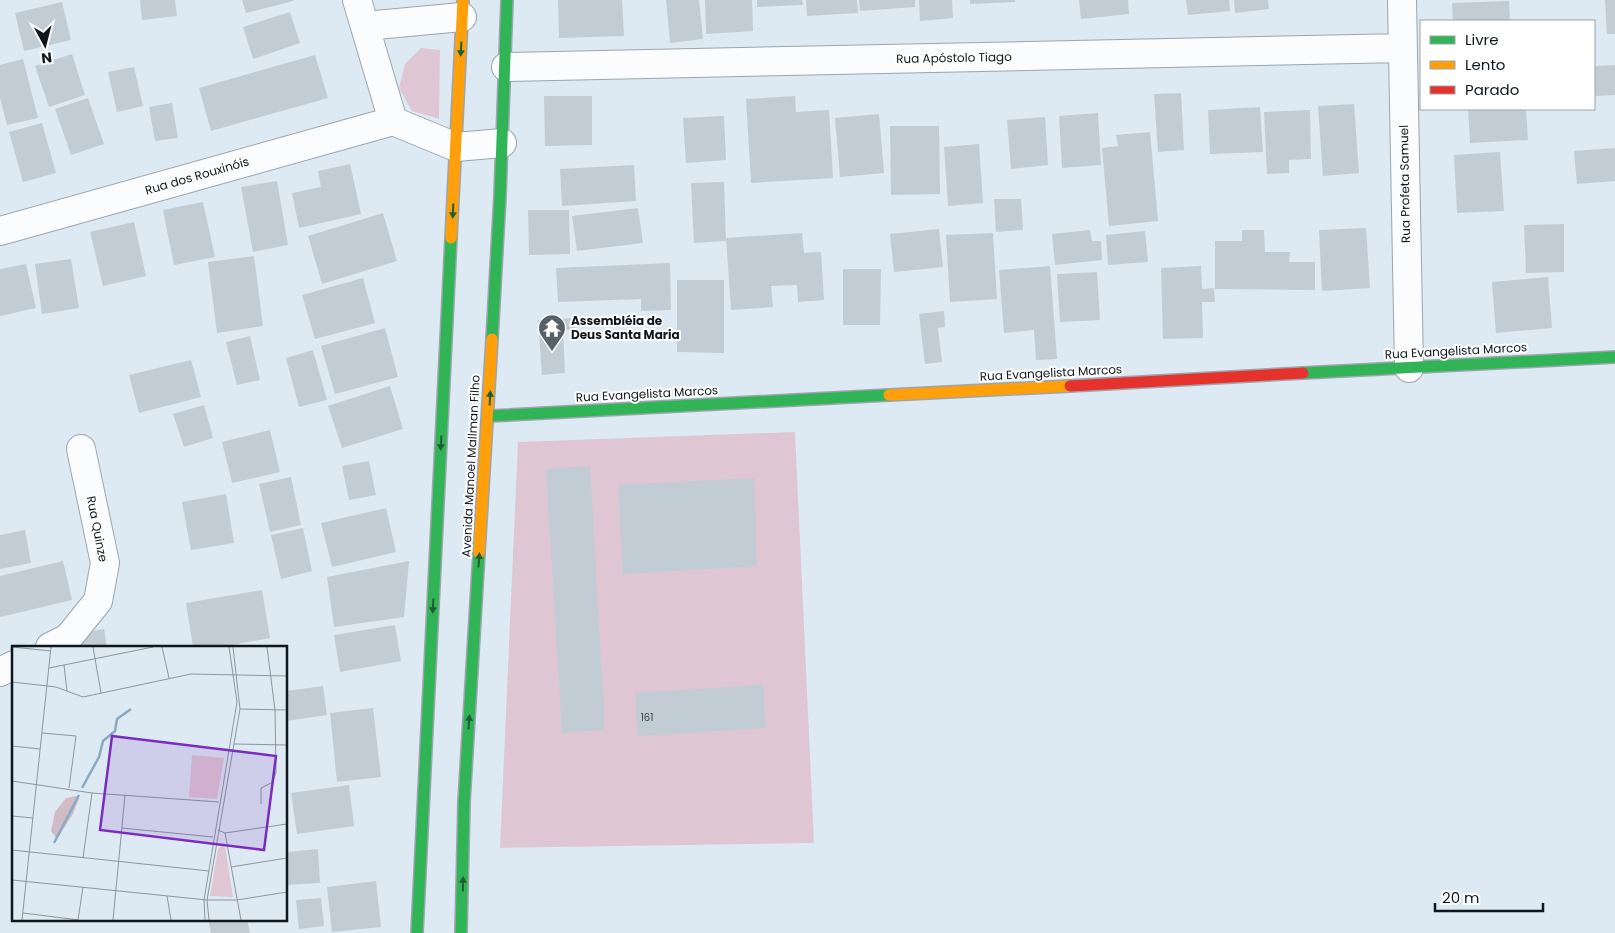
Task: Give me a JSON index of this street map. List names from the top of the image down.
{
  "streets": {
    "street": [
      "Rua Apóstolo Tiago",
      "Rua dos Rouxinóis",
      "Rua Profeta Samuel",
      "Rua Evangelista Marcos",
      "Avenida Manoel Mallman Filho",
      "Rua Quinze"
    ]
  },
  "crossings": [
    ["Rua Apóstolo Tiago", "Rua Profeta Samuel"],
    ["Rua Apóstolo Tiago", "Avenida Manoel Mallman Filho"],
    ["Rua Profeta Samuel", "Rua Evangelista Marcos"],
    ["Rua Evangelista Marcos", "Avenida Manoel Mallman Filho"]
  ],
  "places": {
    "temple": ["Assembléia de Deus Santa Maria"]
  },
  "house_numbers": ["161"],
  "legend": ["Livre", "Lento", "Parado"],
  "scale_bar": "20 m",
  "north": "bottom"
}
